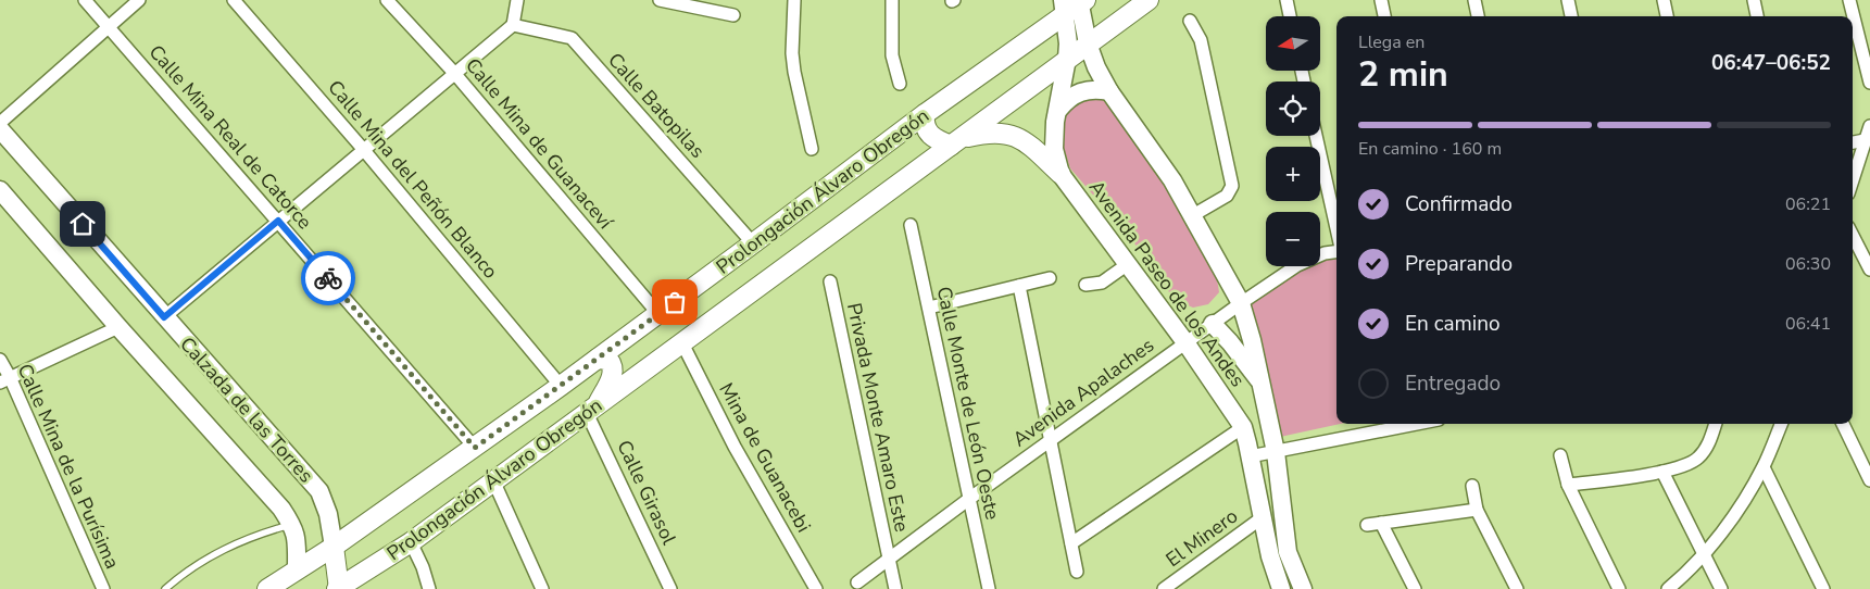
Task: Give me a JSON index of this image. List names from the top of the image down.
{
  "streets": {
    "main road": ["Prolongación Álvaro Obregón", "Calzada de las Torres"],
    "street": [
      "Calle Batopilas",
      "Calle Mina Real de Catorce",
      "Calle Mina de Guanaceví",
      "Calle Mina del Peñón Blanco",
      "Avenida Paseo de los Andes",
      "Avenida Apalaches",
      "Calle Monte de León Oeste",
      "Privada Monte Amaro Este",
      "Mina de Guanacebi",
      "Calle Mina de la Purísima",
      "Calle Girasol",
      "El Minero"
    ]
  },
  "crossings": [
    ["Calle Batopilas", "Prolongación Álvaro Obregón"],
    ["Calle Mina Real de Catorce", "Prolongación Álvaro Obregón"],
    ["Calle Mina de Guanaceví", "Prolongación Álvaro Obregón"],
    ["Calle Mina del Peñón Blanco", "Prolongación Álvaro Obregón"],
    ["Prolongación Álvaro Obregón", "Avenida Paseo de los Andes"],
    ["Prolongación Álvaro Obregón", "Calzada de las Torres"],
    ["Prolongación Álvaro Obregón", "Mina de Guanacebi"],
    ["Prolongación Álvaro Obregón", "Calle Girasol"],
    ["Avenida Paseo de los Andes", "Avenida Apalaches"],
    ["Avenida Paseo de los Andes", "El Minero"],
    ["Avenida Apalaches", "Calle Monte de León Oeste"],
    ["Avenida Apalaches", "Privada Monte Amaro Este"]
  ],
  "north": "left",
  "page": {
    "map_buttons": ["+", "−"],
    "heading": ["2 min", "Llega en", "06:47–06:52"],
    "bar": "En camino · 160 m",
    "list": [
      ["Confirmado", "06:21"],
      ["Preparando", "06:30"],
      ["En camino", "06:41"],
      "Entregado"
    ]
  }
}
